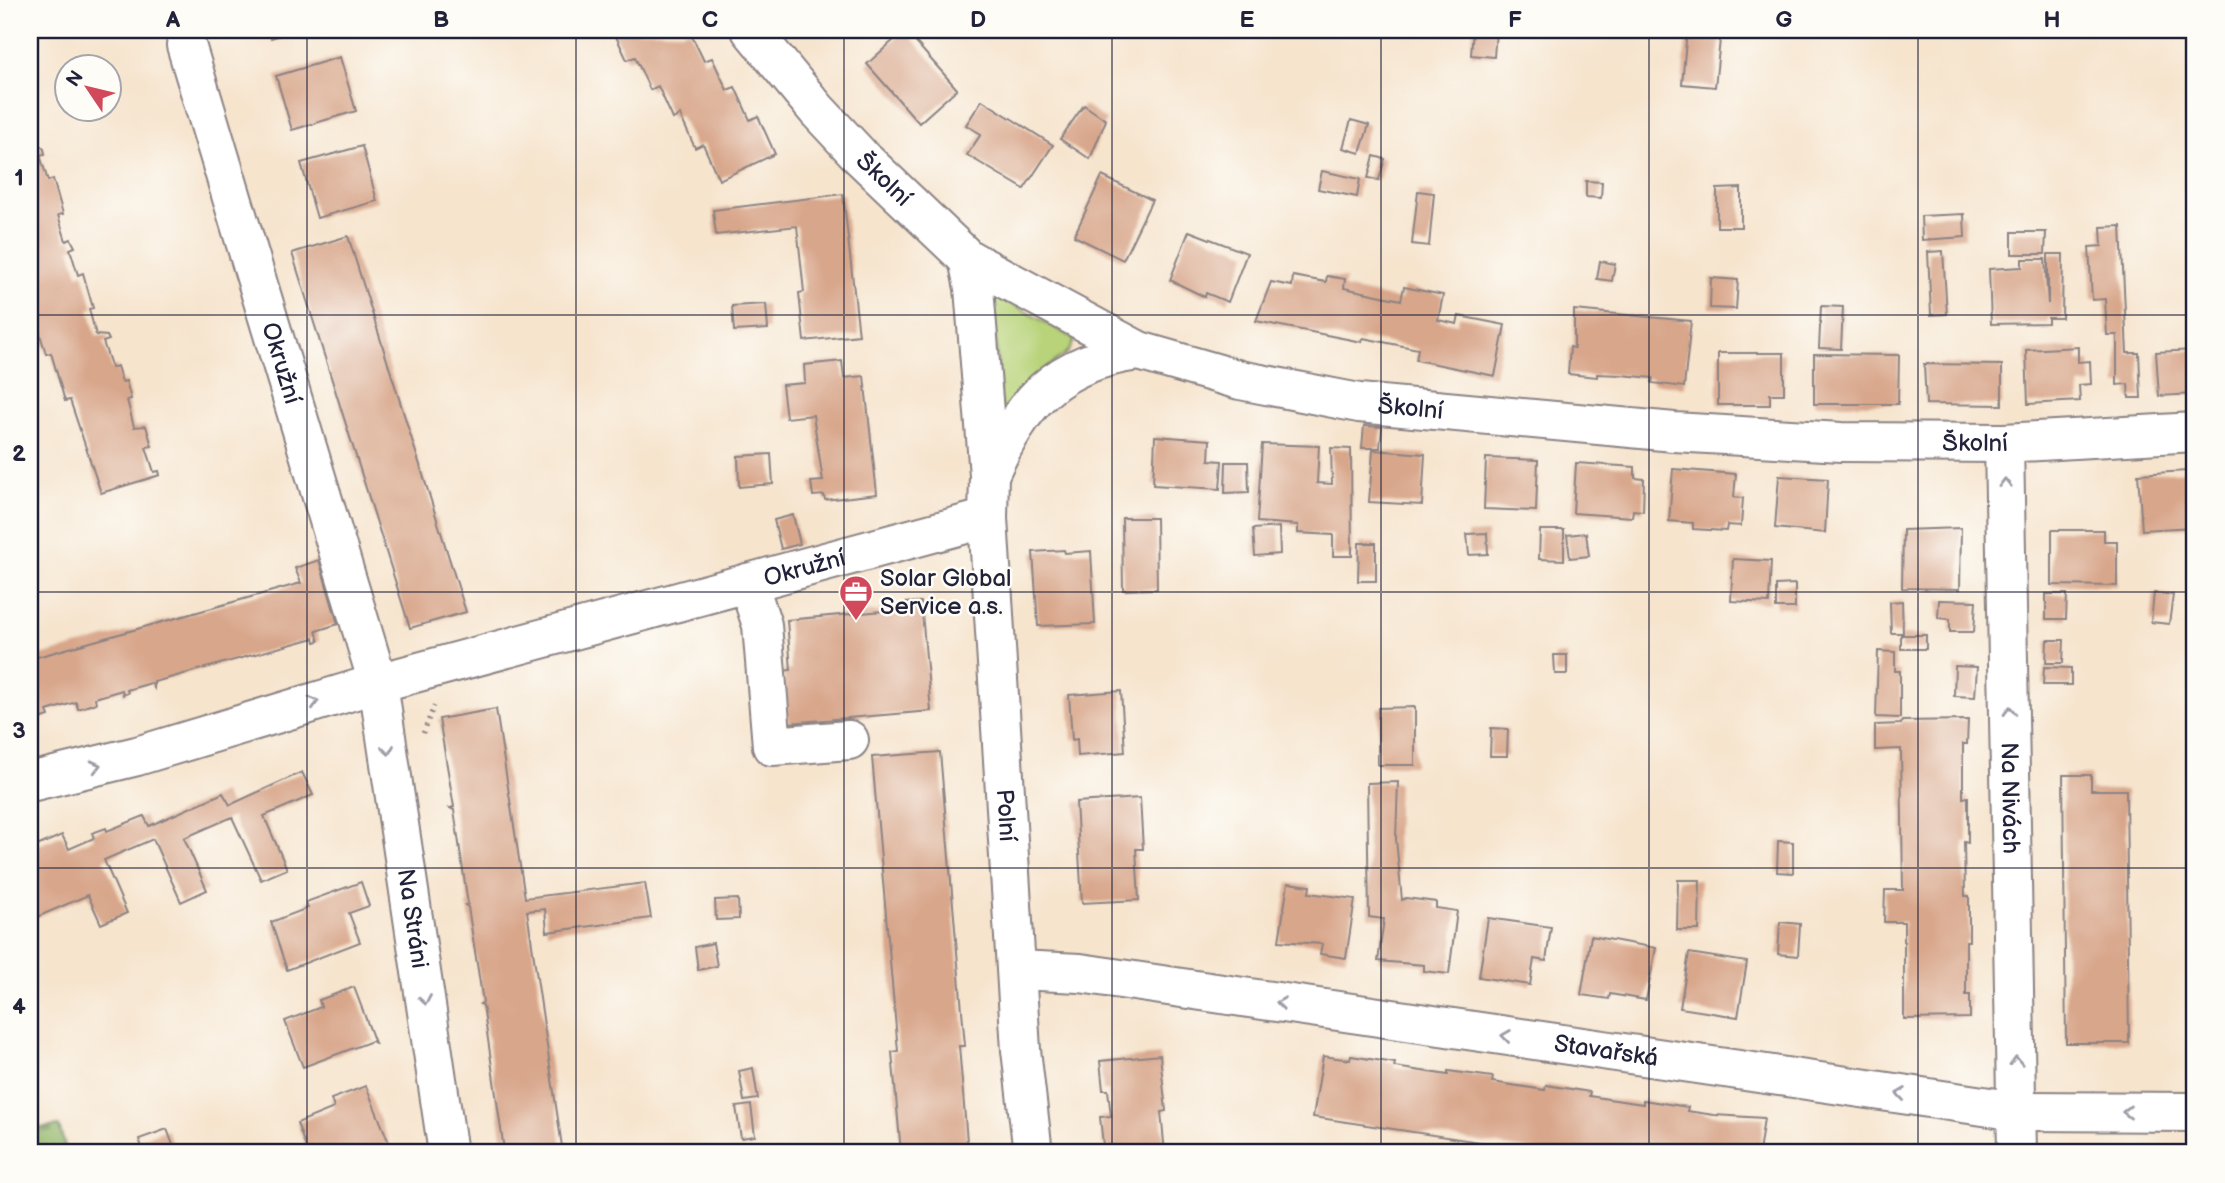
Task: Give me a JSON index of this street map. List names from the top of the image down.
{
  "streets": {
    "street": [
      "Školní",
      "Okružní",
      "Na Nivách",
      "Polní",
      "Na Stráni",
      "Stavařská"
    ]
  },
  "crossings": [
    ["Školní", "Na Nivách"],
    ["Školní", "Polní"],
    ["Okružní", "Polní"],
    ["Okružní", "Na Stráni"],
    ["Na Nivách", "Stavařská"],
    ["Polní", "Stavařská"]
  ],
  "one_way": ["Na Nivách", "Na Stráni", "Stavařská"],
  "places": {
    "office": ["Solar Global Service a.s."]
  },
  "north": "top left",
  "grid": {
    "columns": [
      "A",
      "B",
      "C",
      "D",
      "E",
      "F",
      "G",
      "H"
    ],
    "rows": [
      "1",
      "2",
      "3",
      "4"
    ]
  }
}
